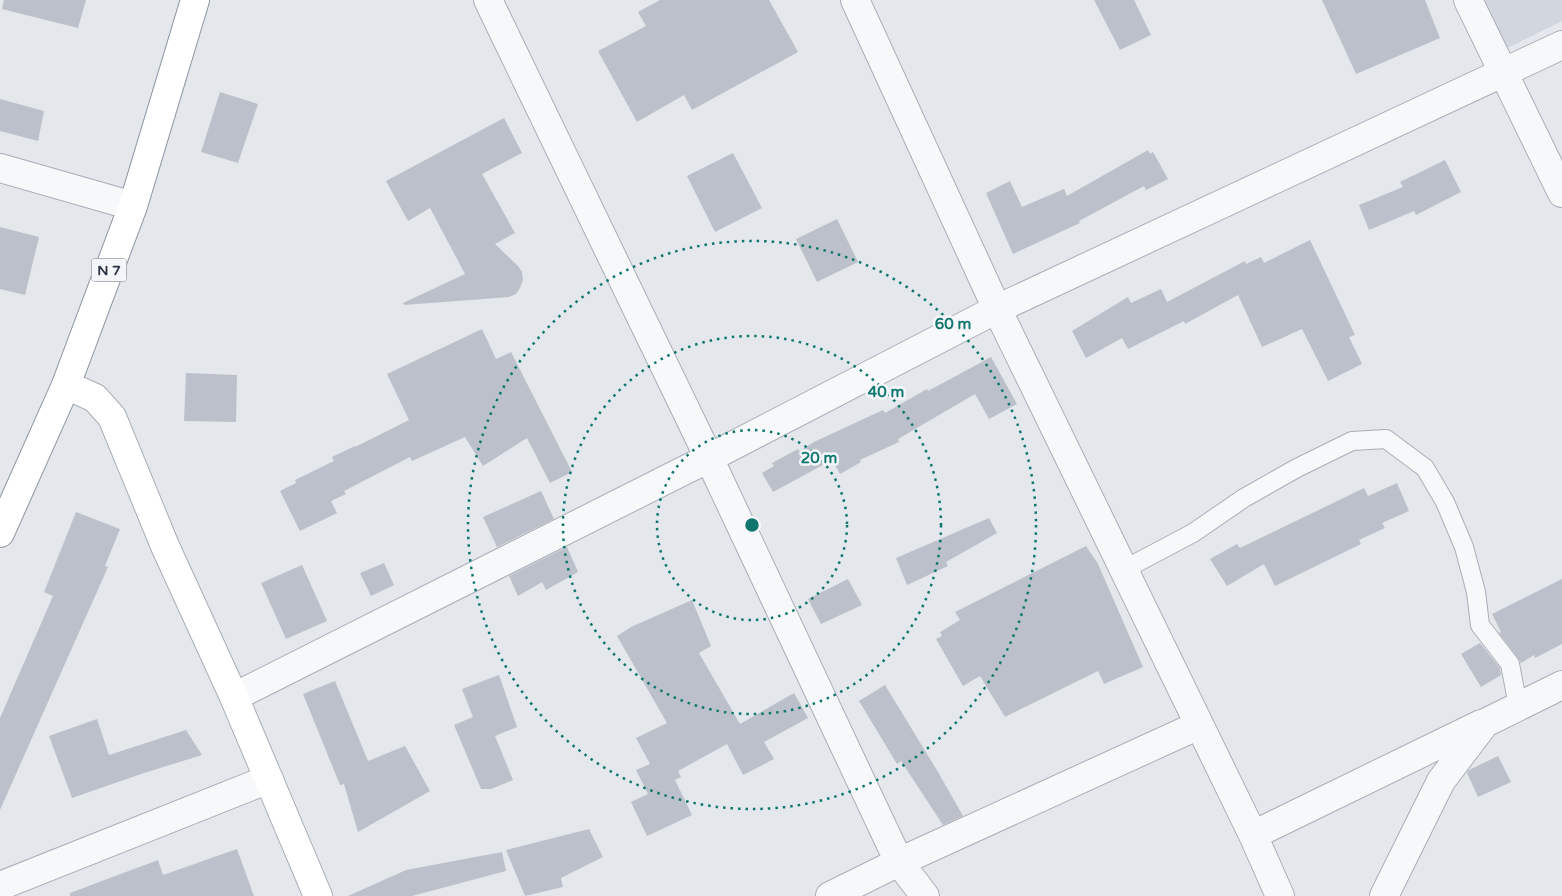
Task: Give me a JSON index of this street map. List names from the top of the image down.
{
  "streets": {
    "main road": ["N 7"]
  },
  "rings": ["60 m", "40 m", "20 m"]
}
